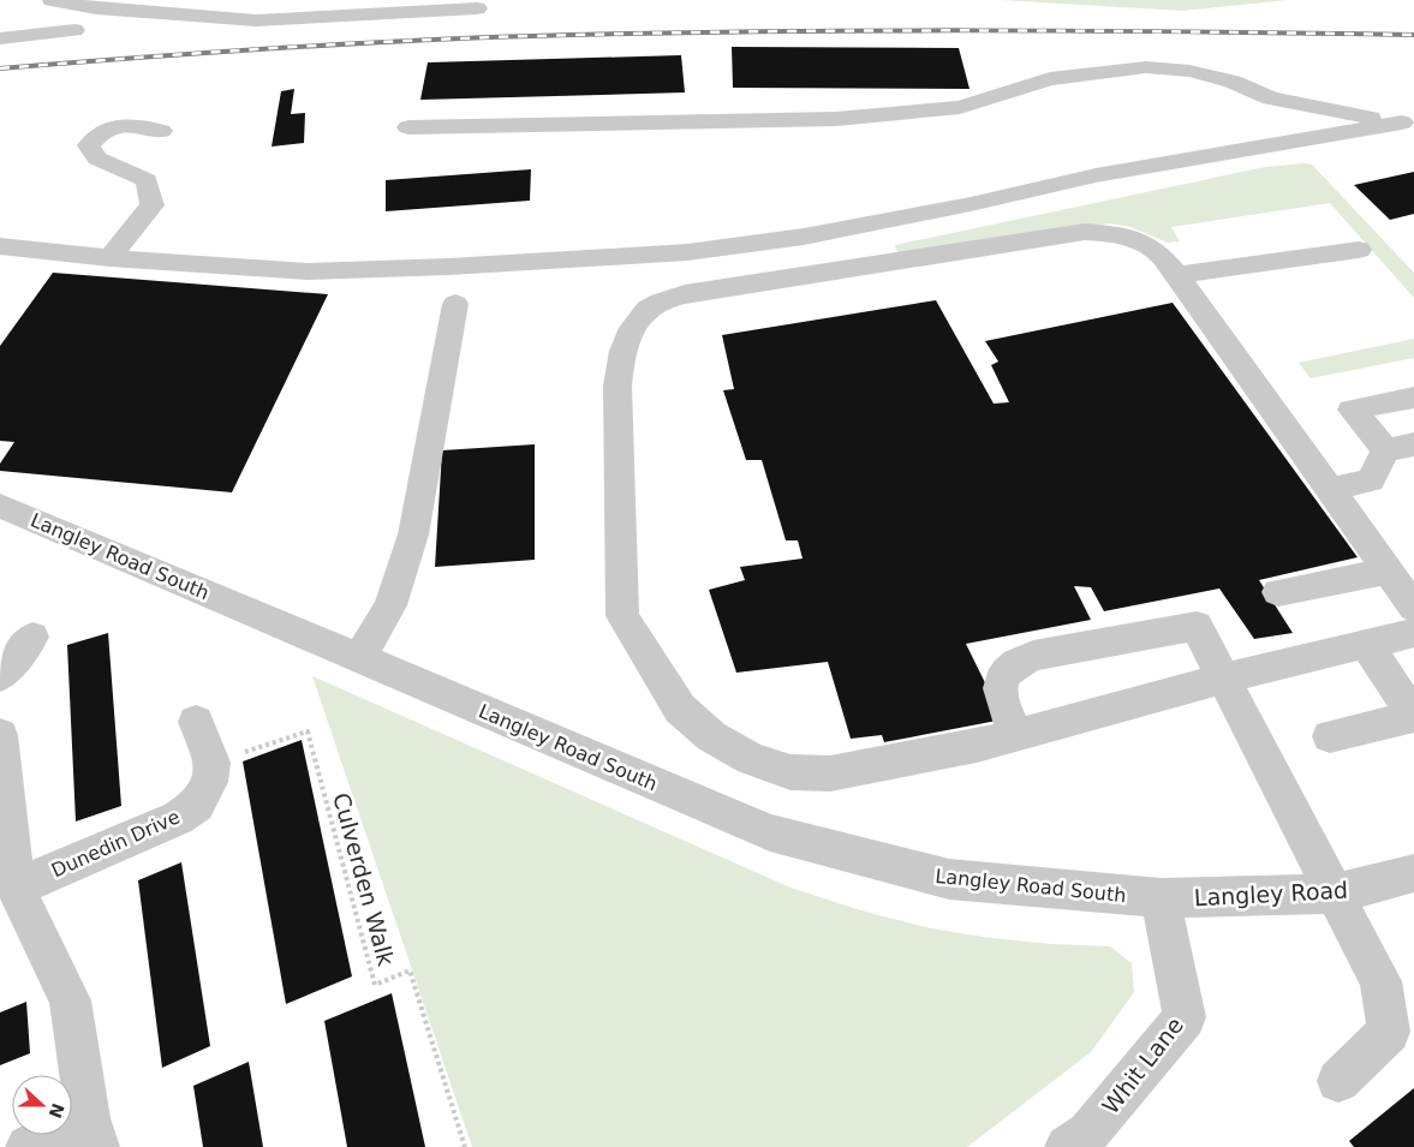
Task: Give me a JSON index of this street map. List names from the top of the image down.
{
  "streets": {
    "street": [
      "Langley Road South",
      "Dunedin Drive",
      "Langley Road",
      "Whit Lane"
    ],
    "path": ["Culverden Walk"]
  },
  "crossings": [
    ["Langley Road South", "Langley Road"],
    ["Langley Road South", "Whit Lane"],
    ["Dunedin Drive", "Culverden Walk"],
    ["Langley Road", "Whit Lane"]
  ],
  "north": "right"
}
